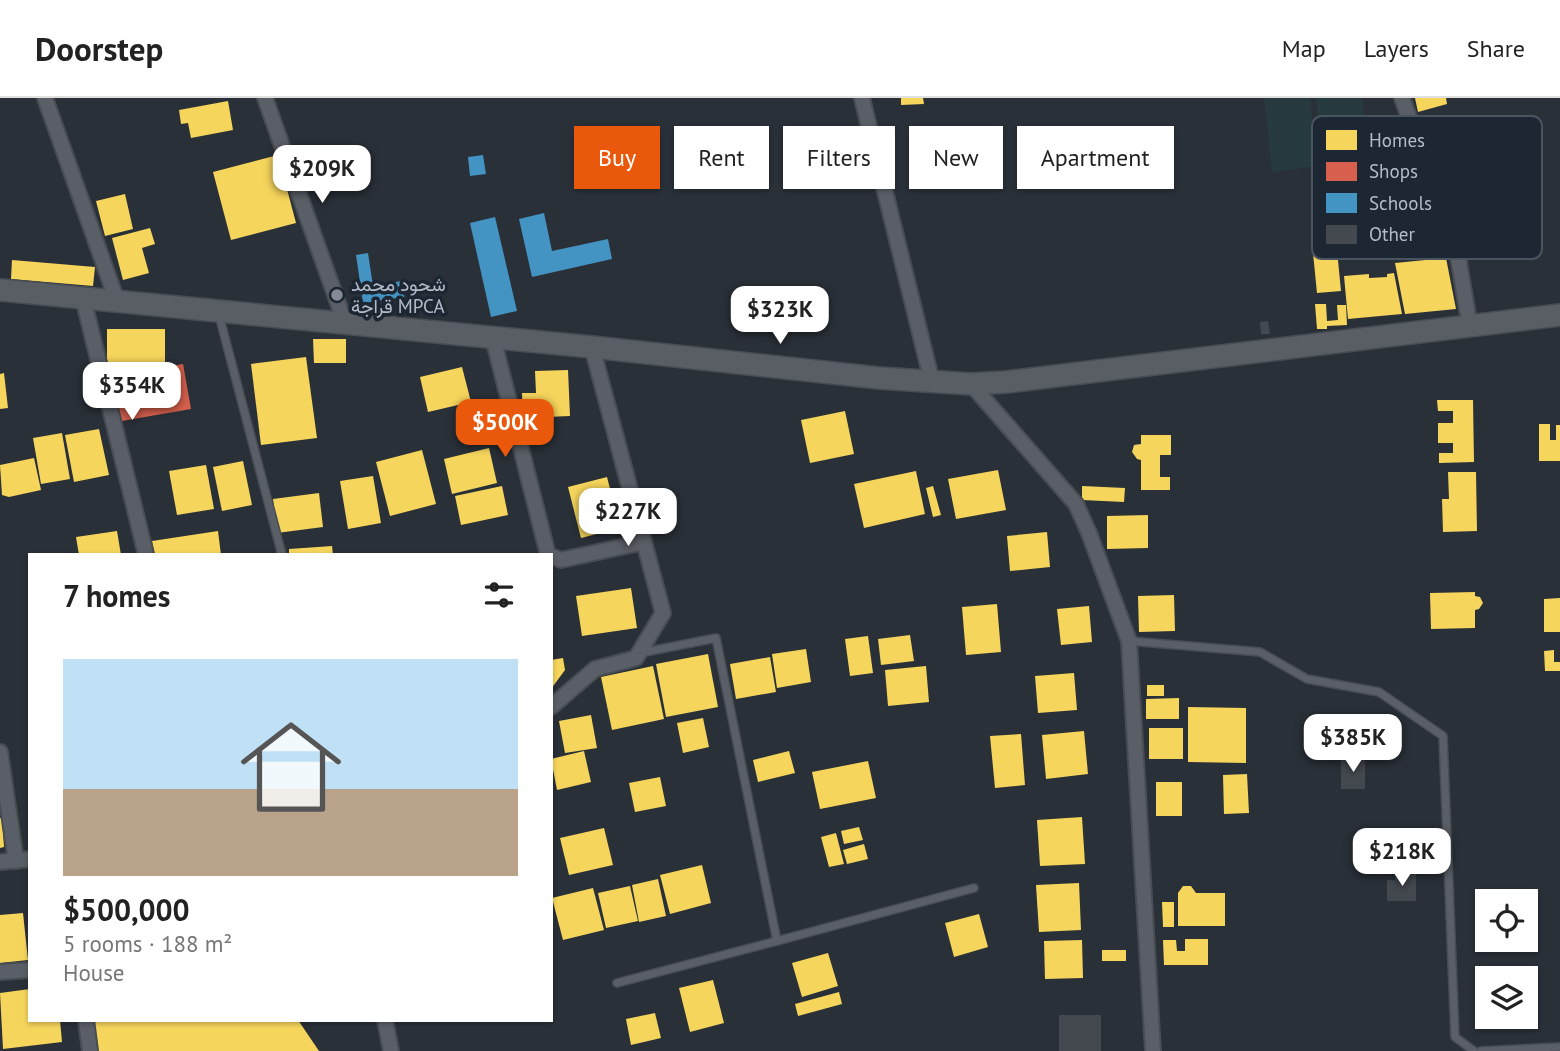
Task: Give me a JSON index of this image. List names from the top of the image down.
{
  "places": ["شحود محمد قراجة MPCA"],
  "legend": [
    "Homes",
    "Shops",
    "Schools",
    "Other"
  ],
  "page": {
    "header": "Doorstep",
    "nav": ["Map", "Layers", "Share"],
    "chip": [
      "Buy",
      "Rent",
      "Filters",
      "New",
      "Apartment"
    ],
    "price": [
      "$209K",
      "$323K",
      "$354K",
      "$500K",
      "$227K",
      "$385K",
      "$218K"
    ],
    "heading": "7 homes",
    "list": [
      {
        "name": "$500,000",
        "note": "5 rooms · 188 m² · House"
      }
    ]
  }
}
